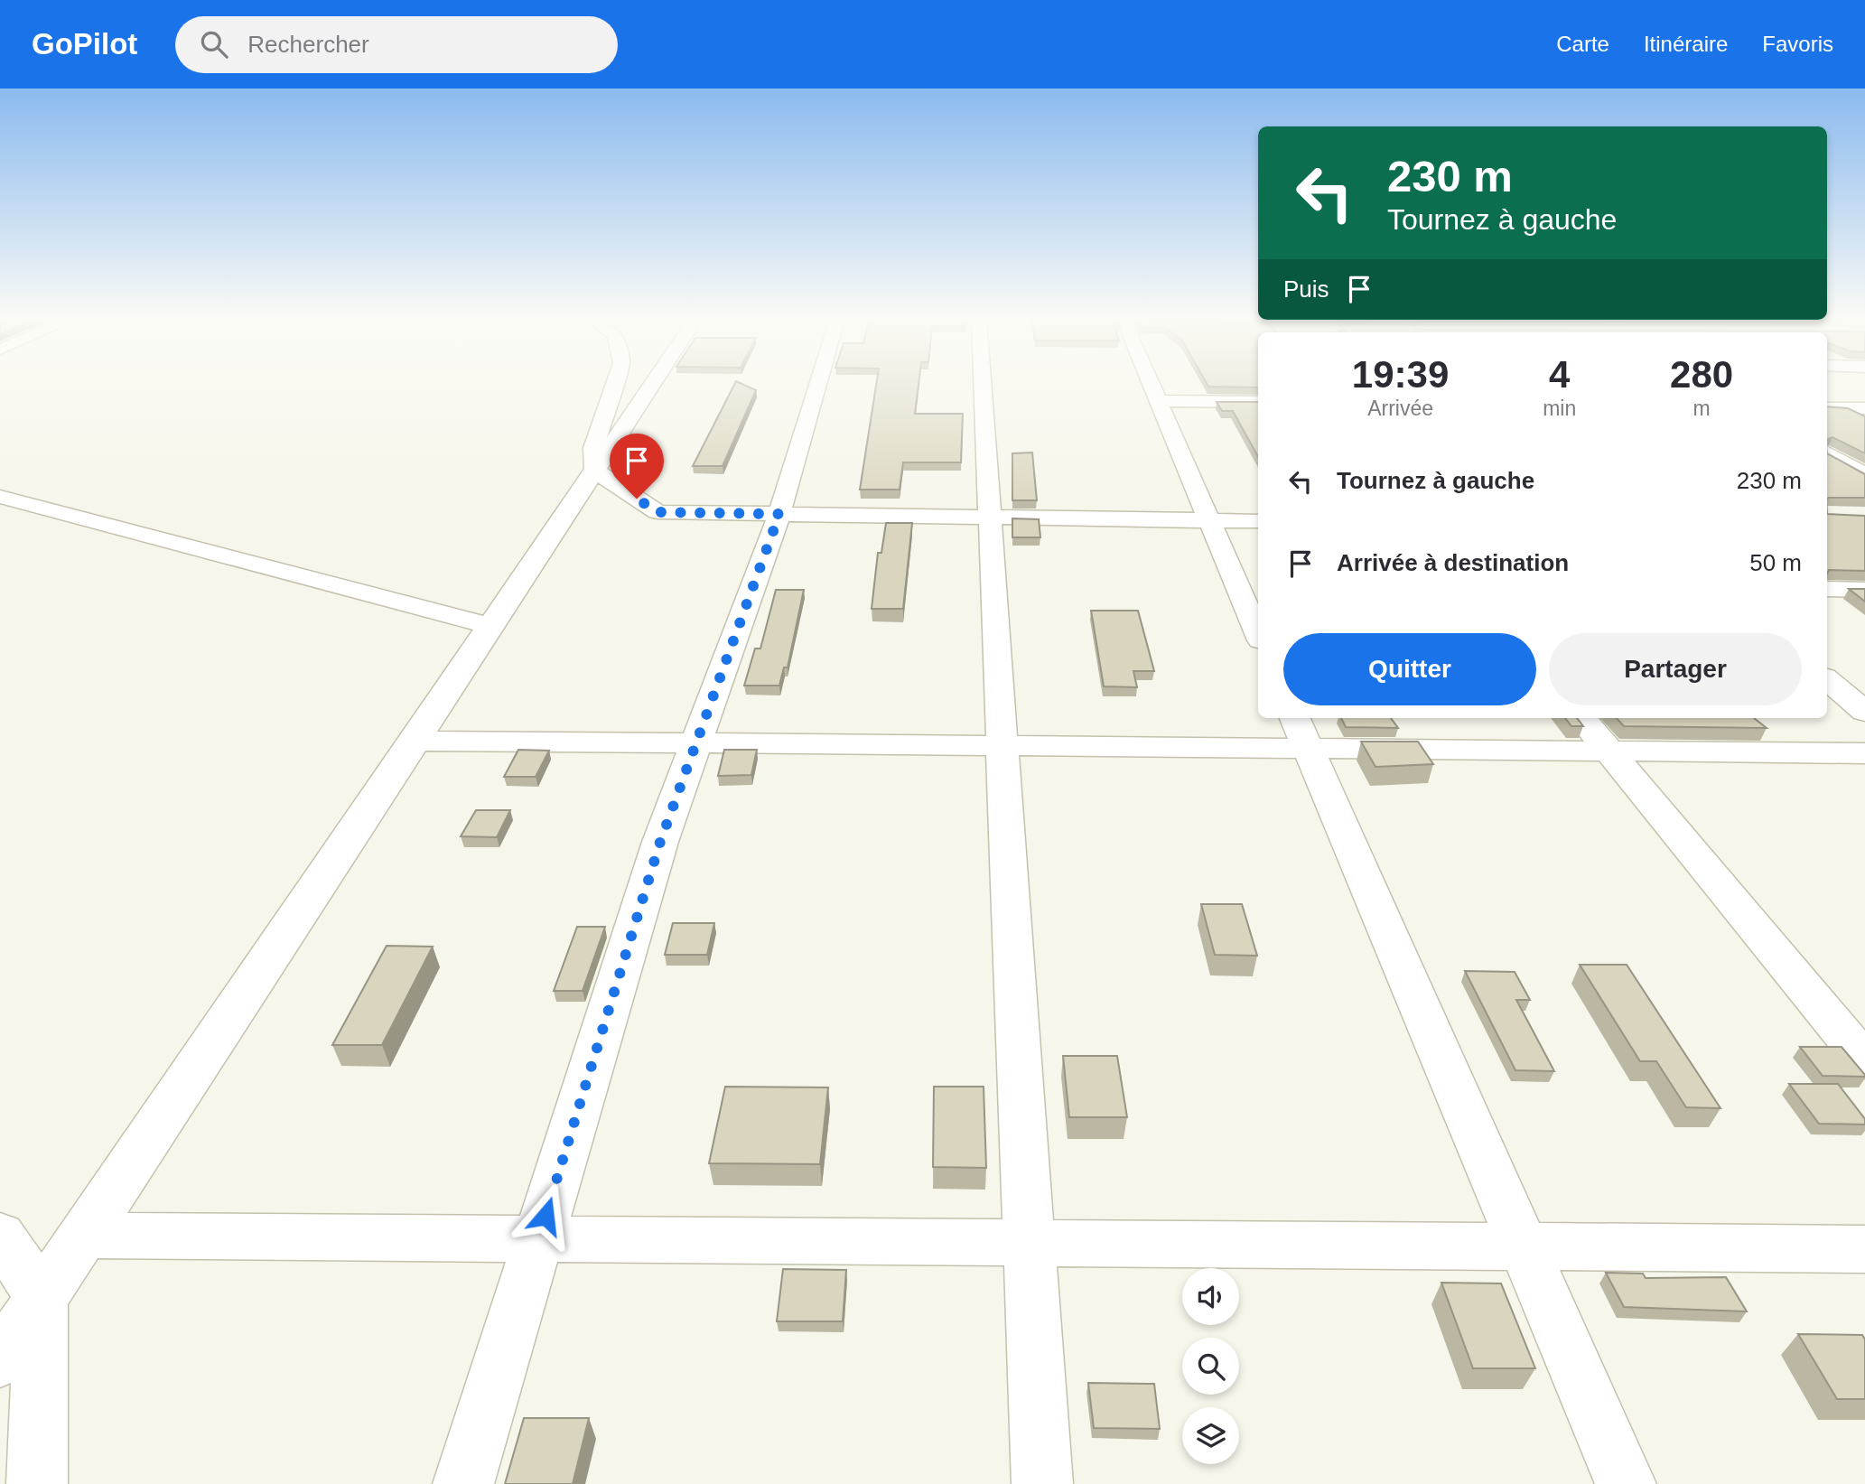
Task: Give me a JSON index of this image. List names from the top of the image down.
{
  "page": {
    "header": "GoPilot",
    "search": "Rechercher",
    "nav": ["Carte", "Itinéraire", "Favoris"],
    "turn": ["230 m", "Tournez à gauche"],
    "then": "Puis",
    "eta": [
      "19:39",
      "Arrivée",
      "4",
      "min",
      "280",
      "m"
    ],
    "list": [
      {
        "name": "Tournez à gauche",
        "value": "230 m"
      },
      {
        "name": "Arrivée à destination",
        "value": "50 m"
      }
    ],
    "buttons": ["Quitter", "Partager"]
  }
}
